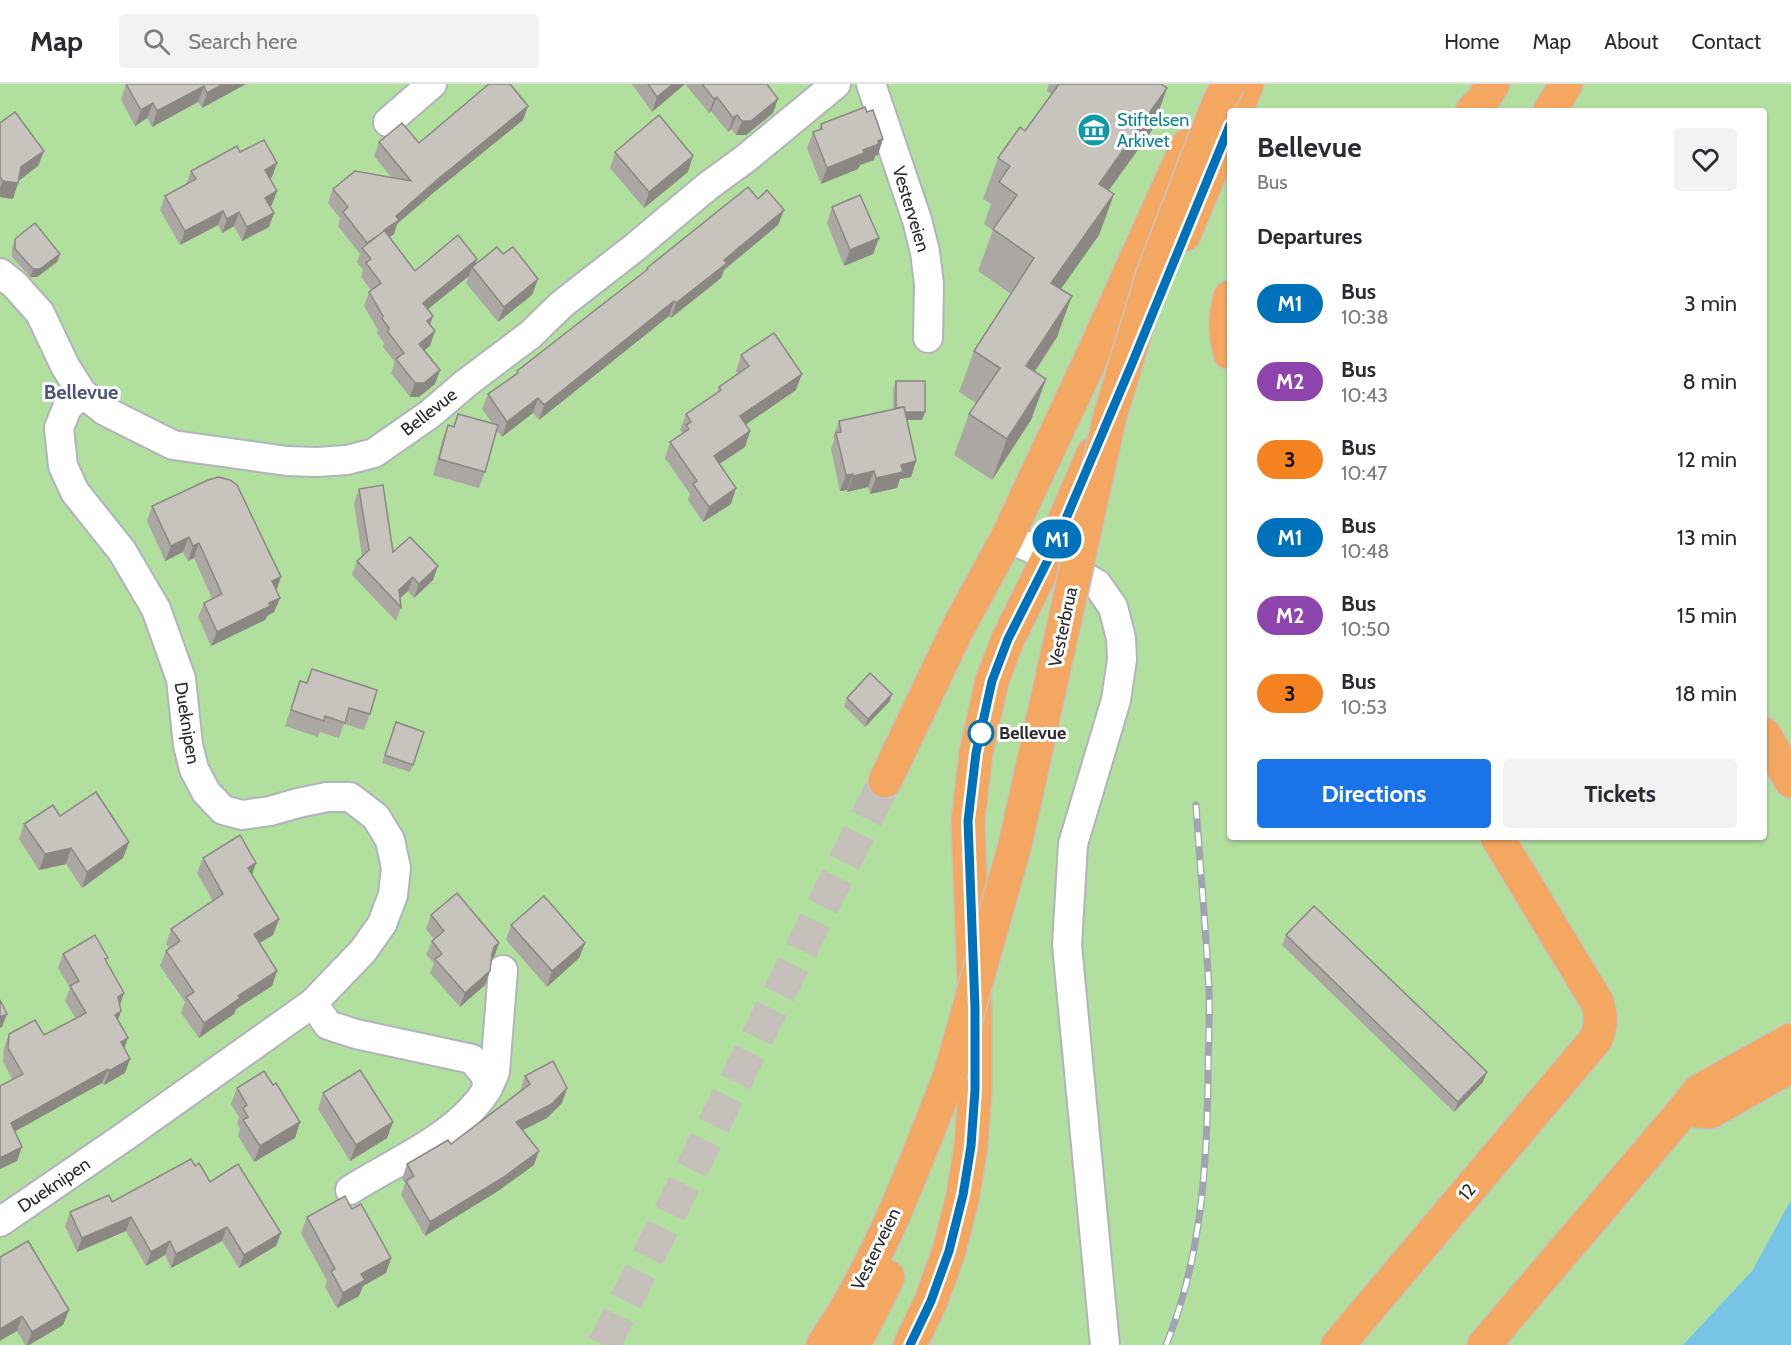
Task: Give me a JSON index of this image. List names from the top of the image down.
{
  "streets": {
    "highway": ["Vesterveien", "Vesterbrua", "12"],
    "street": ["Bellevue", "Dueknipen"]
  },
  "crossings": [
    ["Vesterveien", "Vesterbrua"],
    ["Bellevue", "Dueknipen"]
  ],
  "districts": ["Bellevue"],
  "places": {
    "museum": ["Stiftelsen Arkivet"],
    "other": ["Bellevue"]
  },
  "lines": ["bus line M1"],
  "page": {
    "header": "Map",
    "search": "Search here",
    "nav": [
      "Home",
      "Map",
      "About",
      "Contact"
    ],
    "on_map": "M1",
    "heading": [
      ["Bellevue", "Bus"],
      "Departures"
    ],
    "list": [
      {
        "mark": "M1",
        "name": "Bus",
        "note": "10:38",
        "value": "3 min"
      },
      {
        "mark": "M2",
        "name": "Bus",
        "note": "10:43",
        "value": "8 min"
      },
      {
        "mark": "3",
        "name": "Bus",
        "note": "10:47",
        "value": "12 min"
      },
      {
        "mark": "M1",
        "name": "Bus",
        "note": "10:48",
        "value": "13 min"
      },
      {
        "mark": "M2",
        "name": "Bus",
        "note": "10:50",
        "value": "15 min"
      },
      {
        "mark": "3",
        "name": "Bus",
        "note": "10:53",
        "value": "18 min"
      }
    ],
    "buttons": ["Directions", "Tickets"]
  }
}
